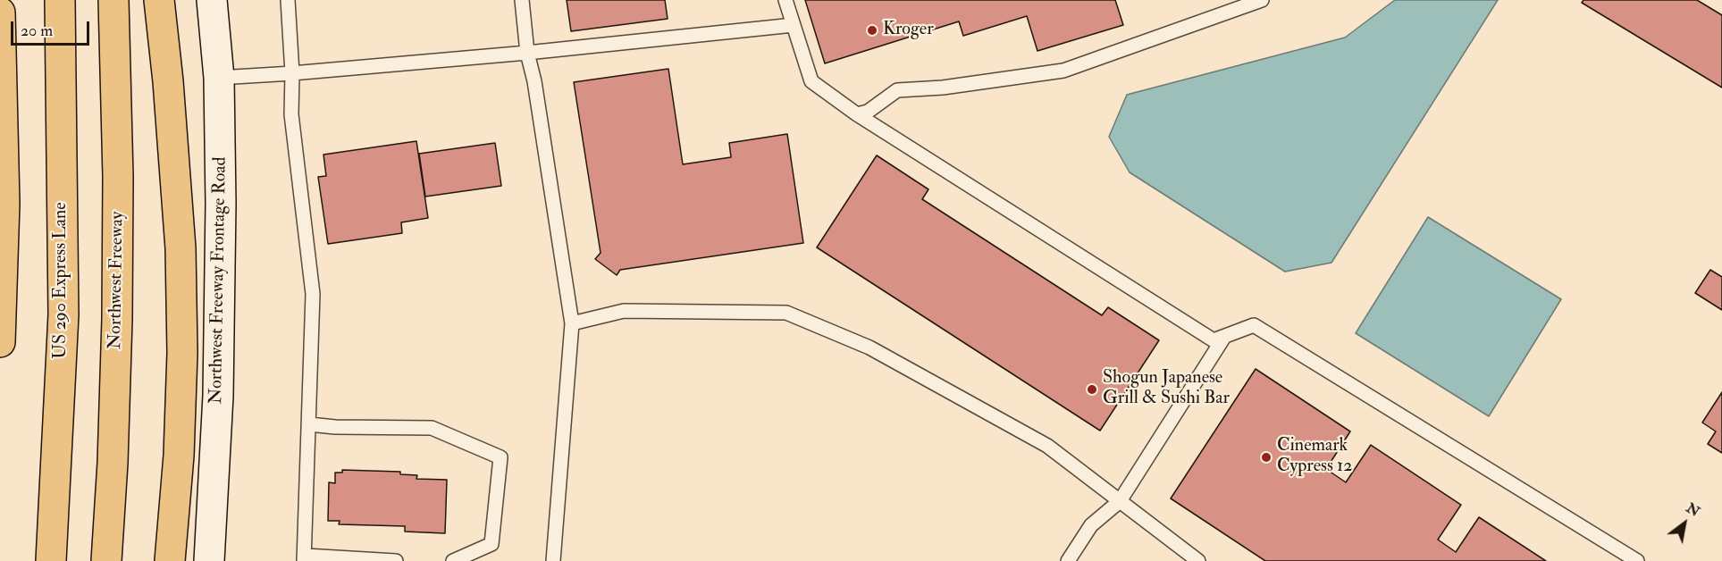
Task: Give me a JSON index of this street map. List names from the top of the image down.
{
  "streets": {
    "highway": ["US 290 Express Lane", "Northwest Freeway"],
    "main road": ["Northwest Freeway Frontage Road"]
  },
  "places": ["Kroger", "Shogun Japanese Grill & Sushi Bar", "Cinemark Cypress 12"],
  "scale_bar": "20 m",
  "north": "top right"
}
